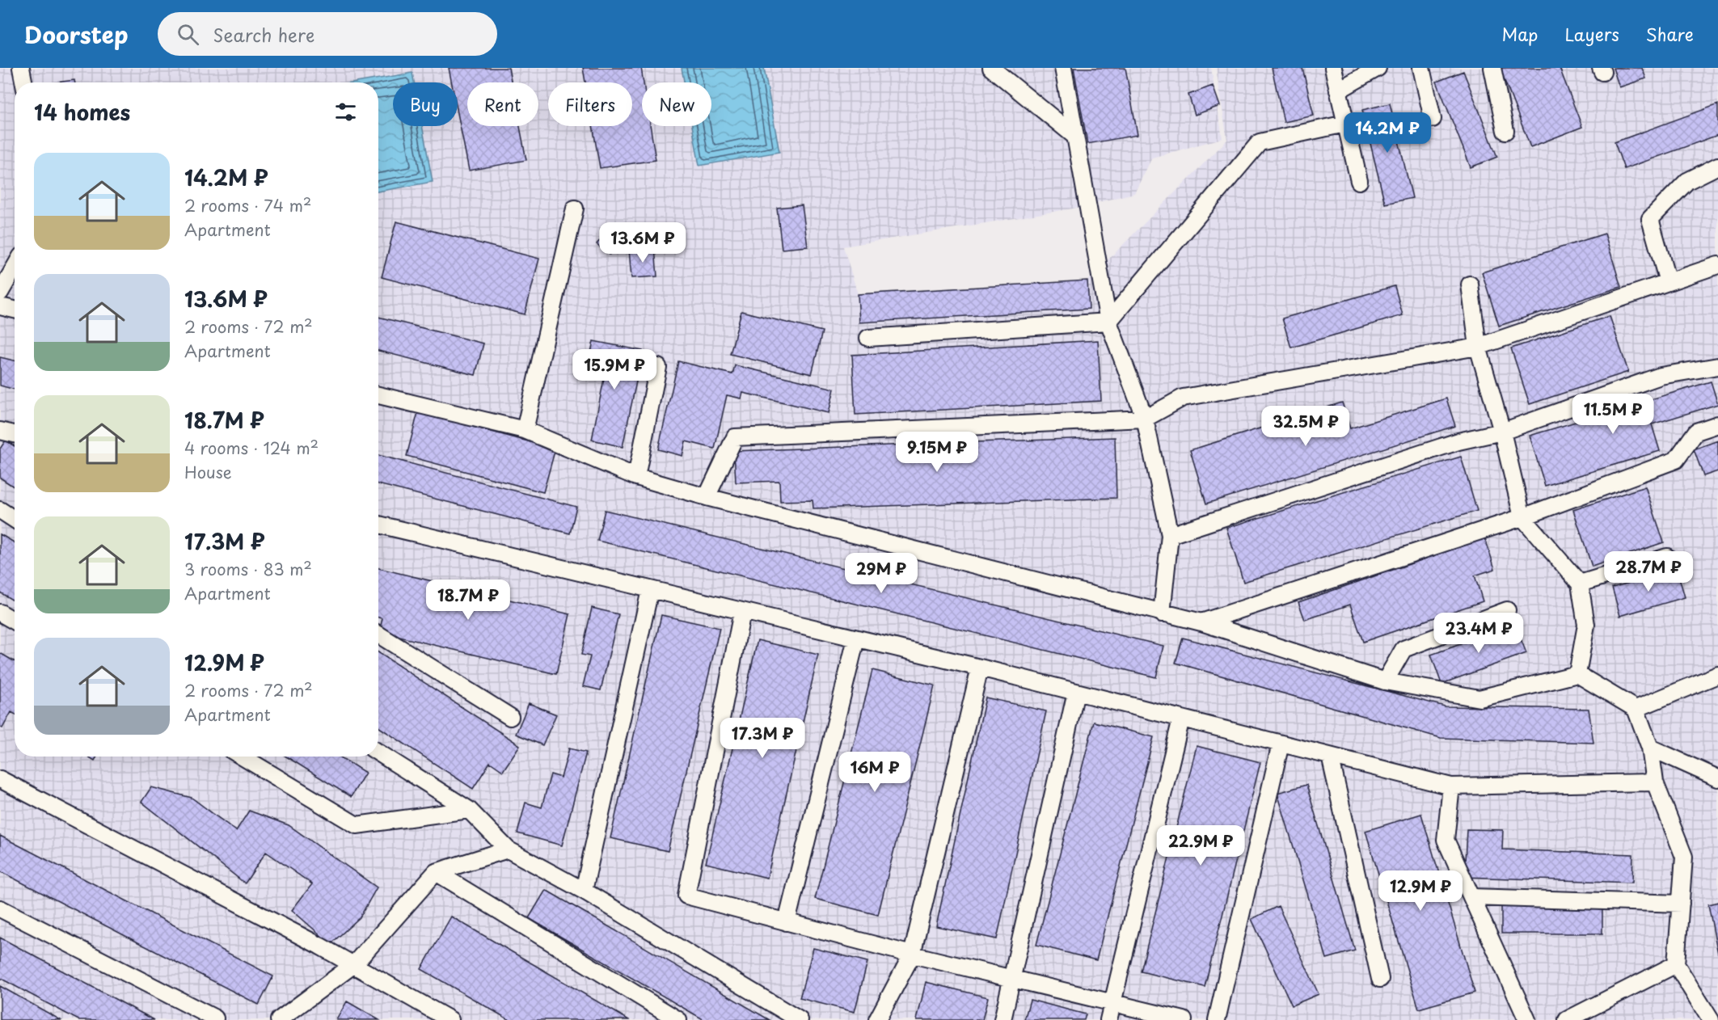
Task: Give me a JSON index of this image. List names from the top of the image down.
{
  "page": {
    "header": "Doorstep",
    "search": "Search here",
    "nav": ["Map", "Layers", "Share"],
    "chip": [
      "Buy",
      "Rent",
      "Filters",
      "New"
    ],
    "heading": "14 homes",
    "price": [
      "14.2M ₽",
      "13.6M ₽",
      "15.9M ₽",
      "11.5M ₽",
      "32.5M ₽",
      "9.15M ₽",
      "28.7M ₽",
      "29M ₽",
      "18.7M ₽",
      "23.4M ₽",
      "17.3M ₽",
      "16M ₽",
      "22.9M ₽",
      "12.9M ₽"
    ],
    "list": [
      {
        "name": "14.2M ₽",
        "note": "2 rooms · 74 m² · Apartment"
      },
      {
        "name": "13.6M ₽",
        "note": "2 rooms · 72 m² · Apartment"
      },
      {
        "name": "18.7M ₽",
        "note": "4 rooms · 124 m² · House"
      },
      {
        "name": "17.3M ₽",
        "note": "3 rooms · 83 m² · Apartment"
      },
      {
        "name": "12.9M ₽",
        "note": "2 rooms · 72 m² · Apartment"
      }
    ]
  }
}
